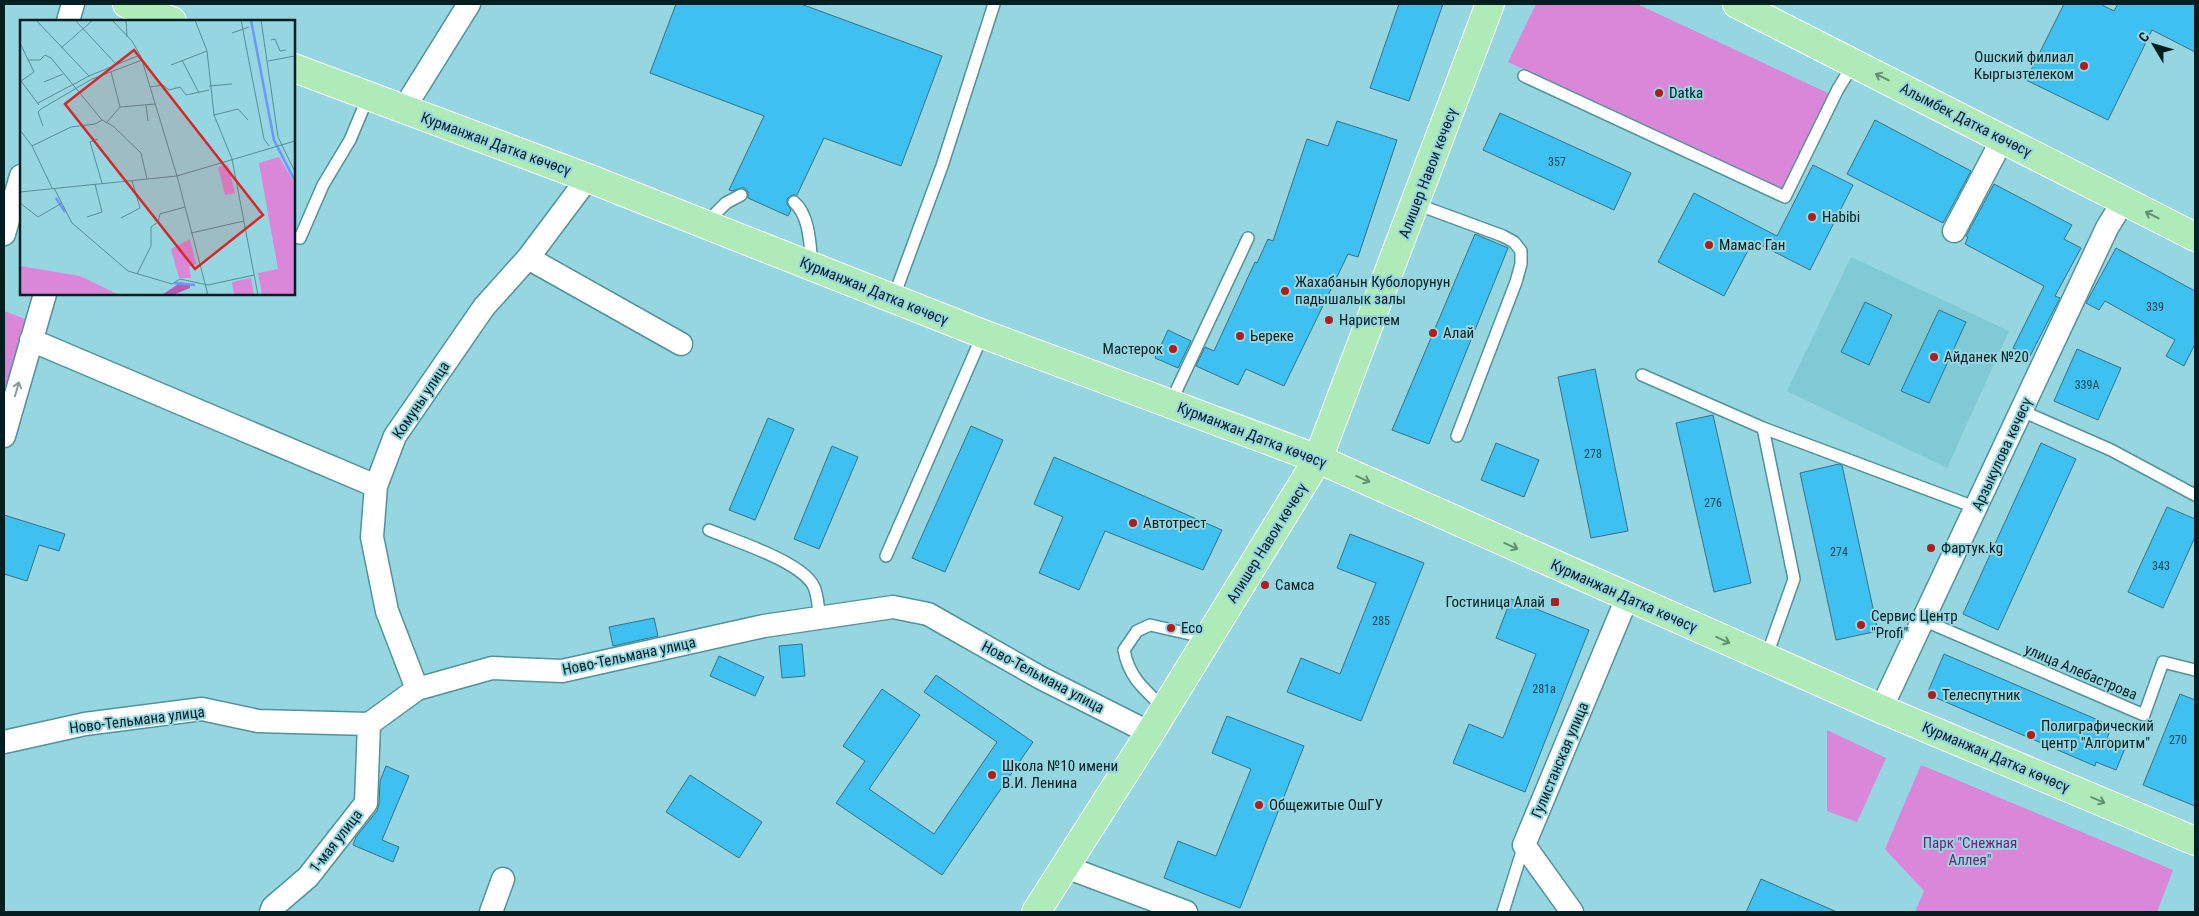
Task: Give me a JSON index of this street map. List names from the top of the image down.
{
  "streets": {
    "main road": ["Алымбек Датка көчөсү", "Курманжан Датка көчөсү", "Алишер Навои көчөсү"],
    "street": [
      "Комуны улица",
      "Арзыкулова көчөсү",
      "Ново-Тельмана улица",
      "Гулистанская улица",
      "1-мая улица"
    ],
    "lane": ["улица Алебастрова"]
  },
  "crossings": [
    ["Алымбек Датка көчөсү", "Арзыкулова көчөсү"],
    ["Курманжан Датка көчөсү", "Алишер Навои көчөсү"],
    ["Курманжан Датка көчөсү", "Комуны улица"],
    ["Курманжан Датка көчөсү", "Арзыкулова көчөсү"],
    ["Курманжан Датка көчөсү", "Гулистанская улица"],
    ["Алишер Навои көчөсү", "Ново-Тельмана улица"],
    ["Комуны улица", "Ново-Тельмана улица"],
    ["Арзыкулова көчөсү", "улица Алебастрова"],
    ["Ново-Тельмана улица", "1-мая улица"]
  ],
  "one_way": ["Алымбек Датка көчөсү", "Курманжан Датка көчөсү"],
  "parks": ["Парк \"Снежная Аллея\""],
  "places": {
    "other": [
      "Ошский филиал Кыргызтелеком",
      "Datka",
      "Habibi",
      "Мамас Ган",
      "Жахабанын Куболорунун падышалык залы",
      "Наристем",
      "Алай",
      "Ьереке",
      "Мастерок",
      "Айданек №20",
      "Автотрест",
      "Фартук.kg",
      "Самса",
      "Сервис Центр \"Profi\"",
      "Есо",
      "Телеспутник",
      "Полиграфический центр \"Алгоритм\"",
      "Школа №10 имени В.И. Ленина",
      "Общежитые ОшГУ"
    ],
    "transit": ["Гостиница Алай"]
  },
  "house_numbers": [
    "357",
    "339",
    "339А",
    "278",
    "276",
    "274",
    "343",
    "285",
    "281а",
    "270"
  ],
  "north": "top left"
}
